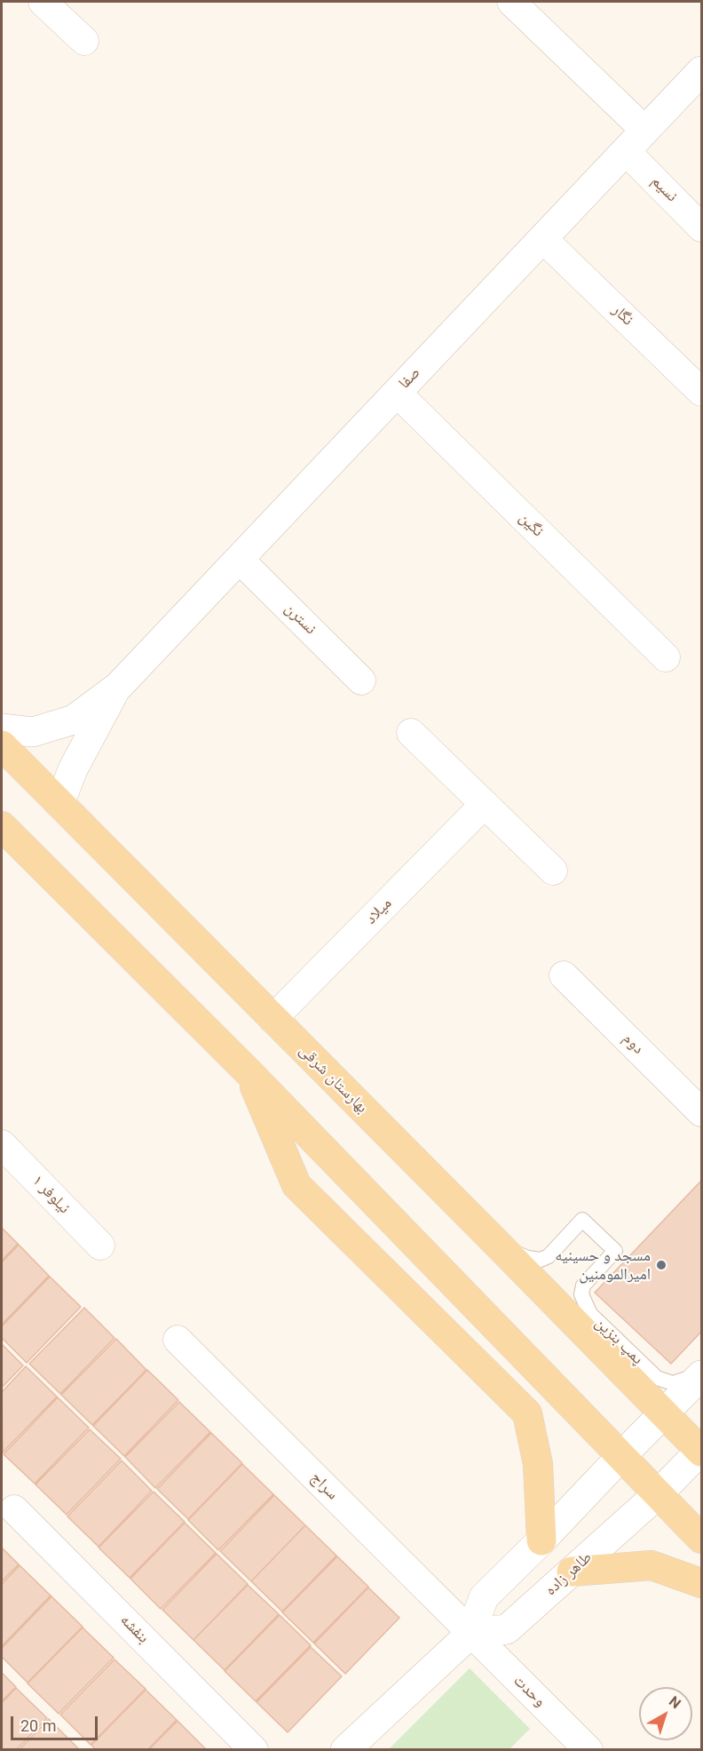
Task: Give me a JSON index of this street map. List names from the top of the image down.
{
  "streets": {
    "main road": ["بهارستان شرقی"],
    "street": [
      "نسیم",
      "نگار",
      "صفا",
      "نگین",
      "نسترن",
      "میلاد",
      "دوم",
      "نیلوفر ۱",
      "سراج",
      "طاهر زاده",
      "بنفشه",
      "وحدت"
    ],
    "lane": ["پمپ بنزین"]
  },
  "crossings": [
    ["نسیم", "صفا"],
    ["نگار", "صفا"],
    ["صفا", "نگین"],
    ["صفا", "نسترن"],
    ["میلاد", "بهارستان شرقی"],
    ["بهارستان شرقی", "پمپ بنزین"],
    ["بهارستان شرقی", "طاهر زاده"],
    ["سراج", "طاهر زاده"],
    ["سراج", "وحدت"],
    ["طاهر زاده", "وحدت"]
  ],
  "places": ["مسجد و حسینیه امیرالمومنین"],
  "scale_bar": "20 m",
  "north": "top right"
}
